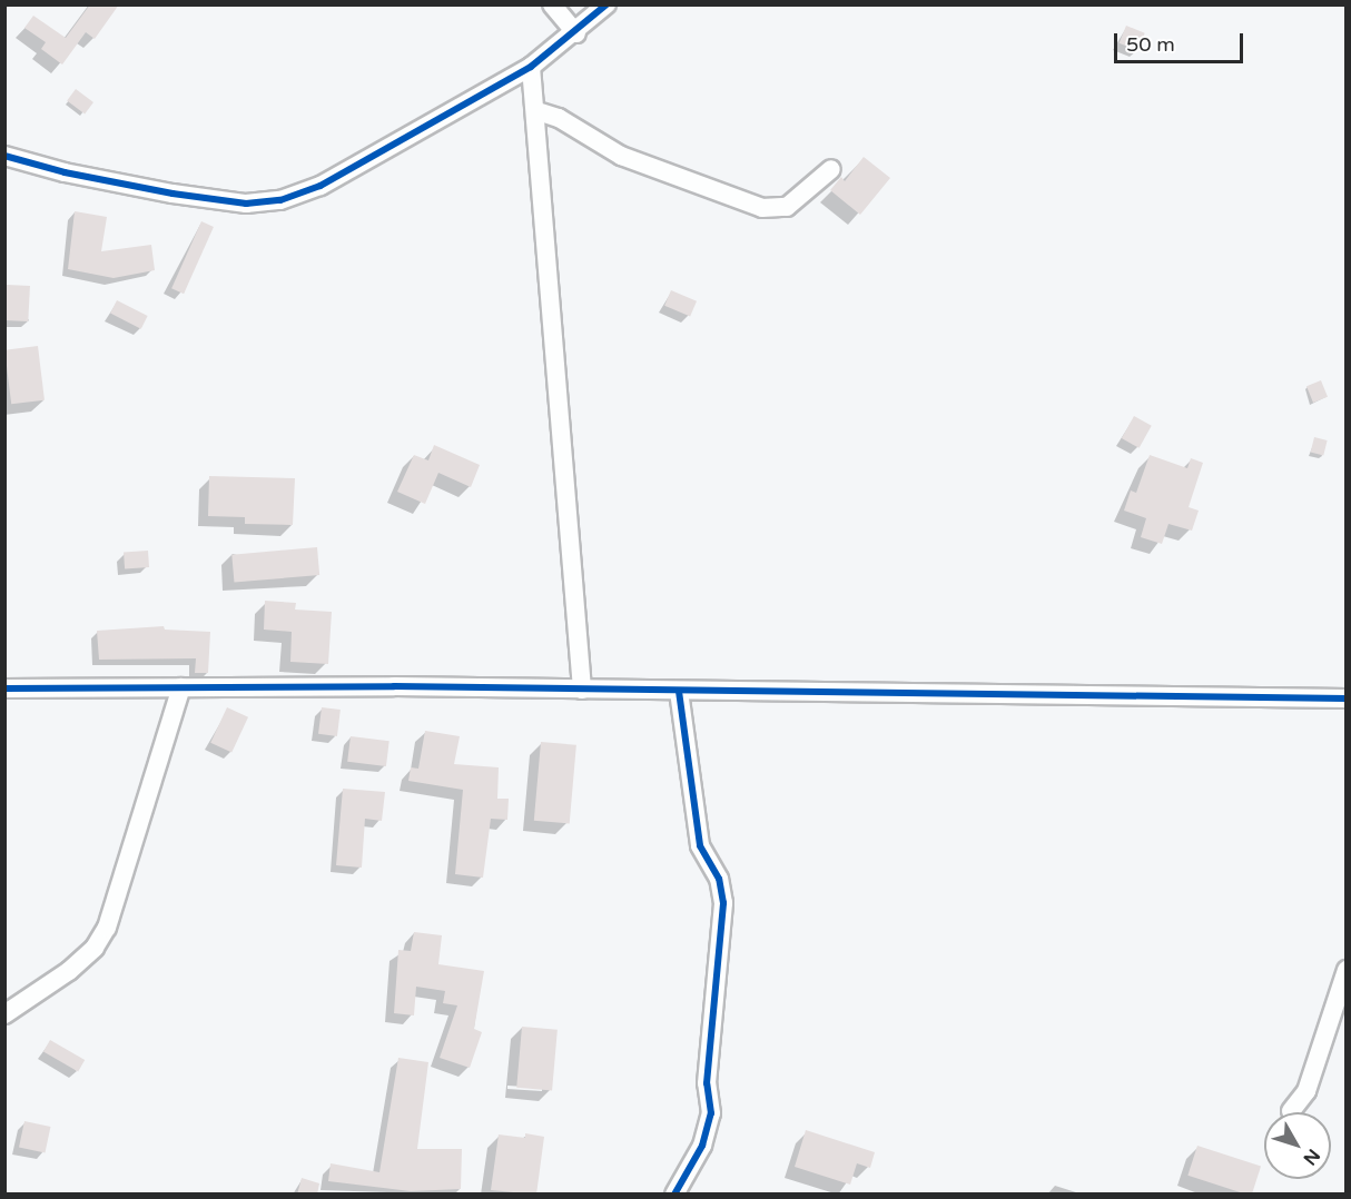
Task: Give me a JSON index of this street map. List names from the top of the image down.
{
  "scale_bar": "50 m",
  "north": "bottom right"
}
